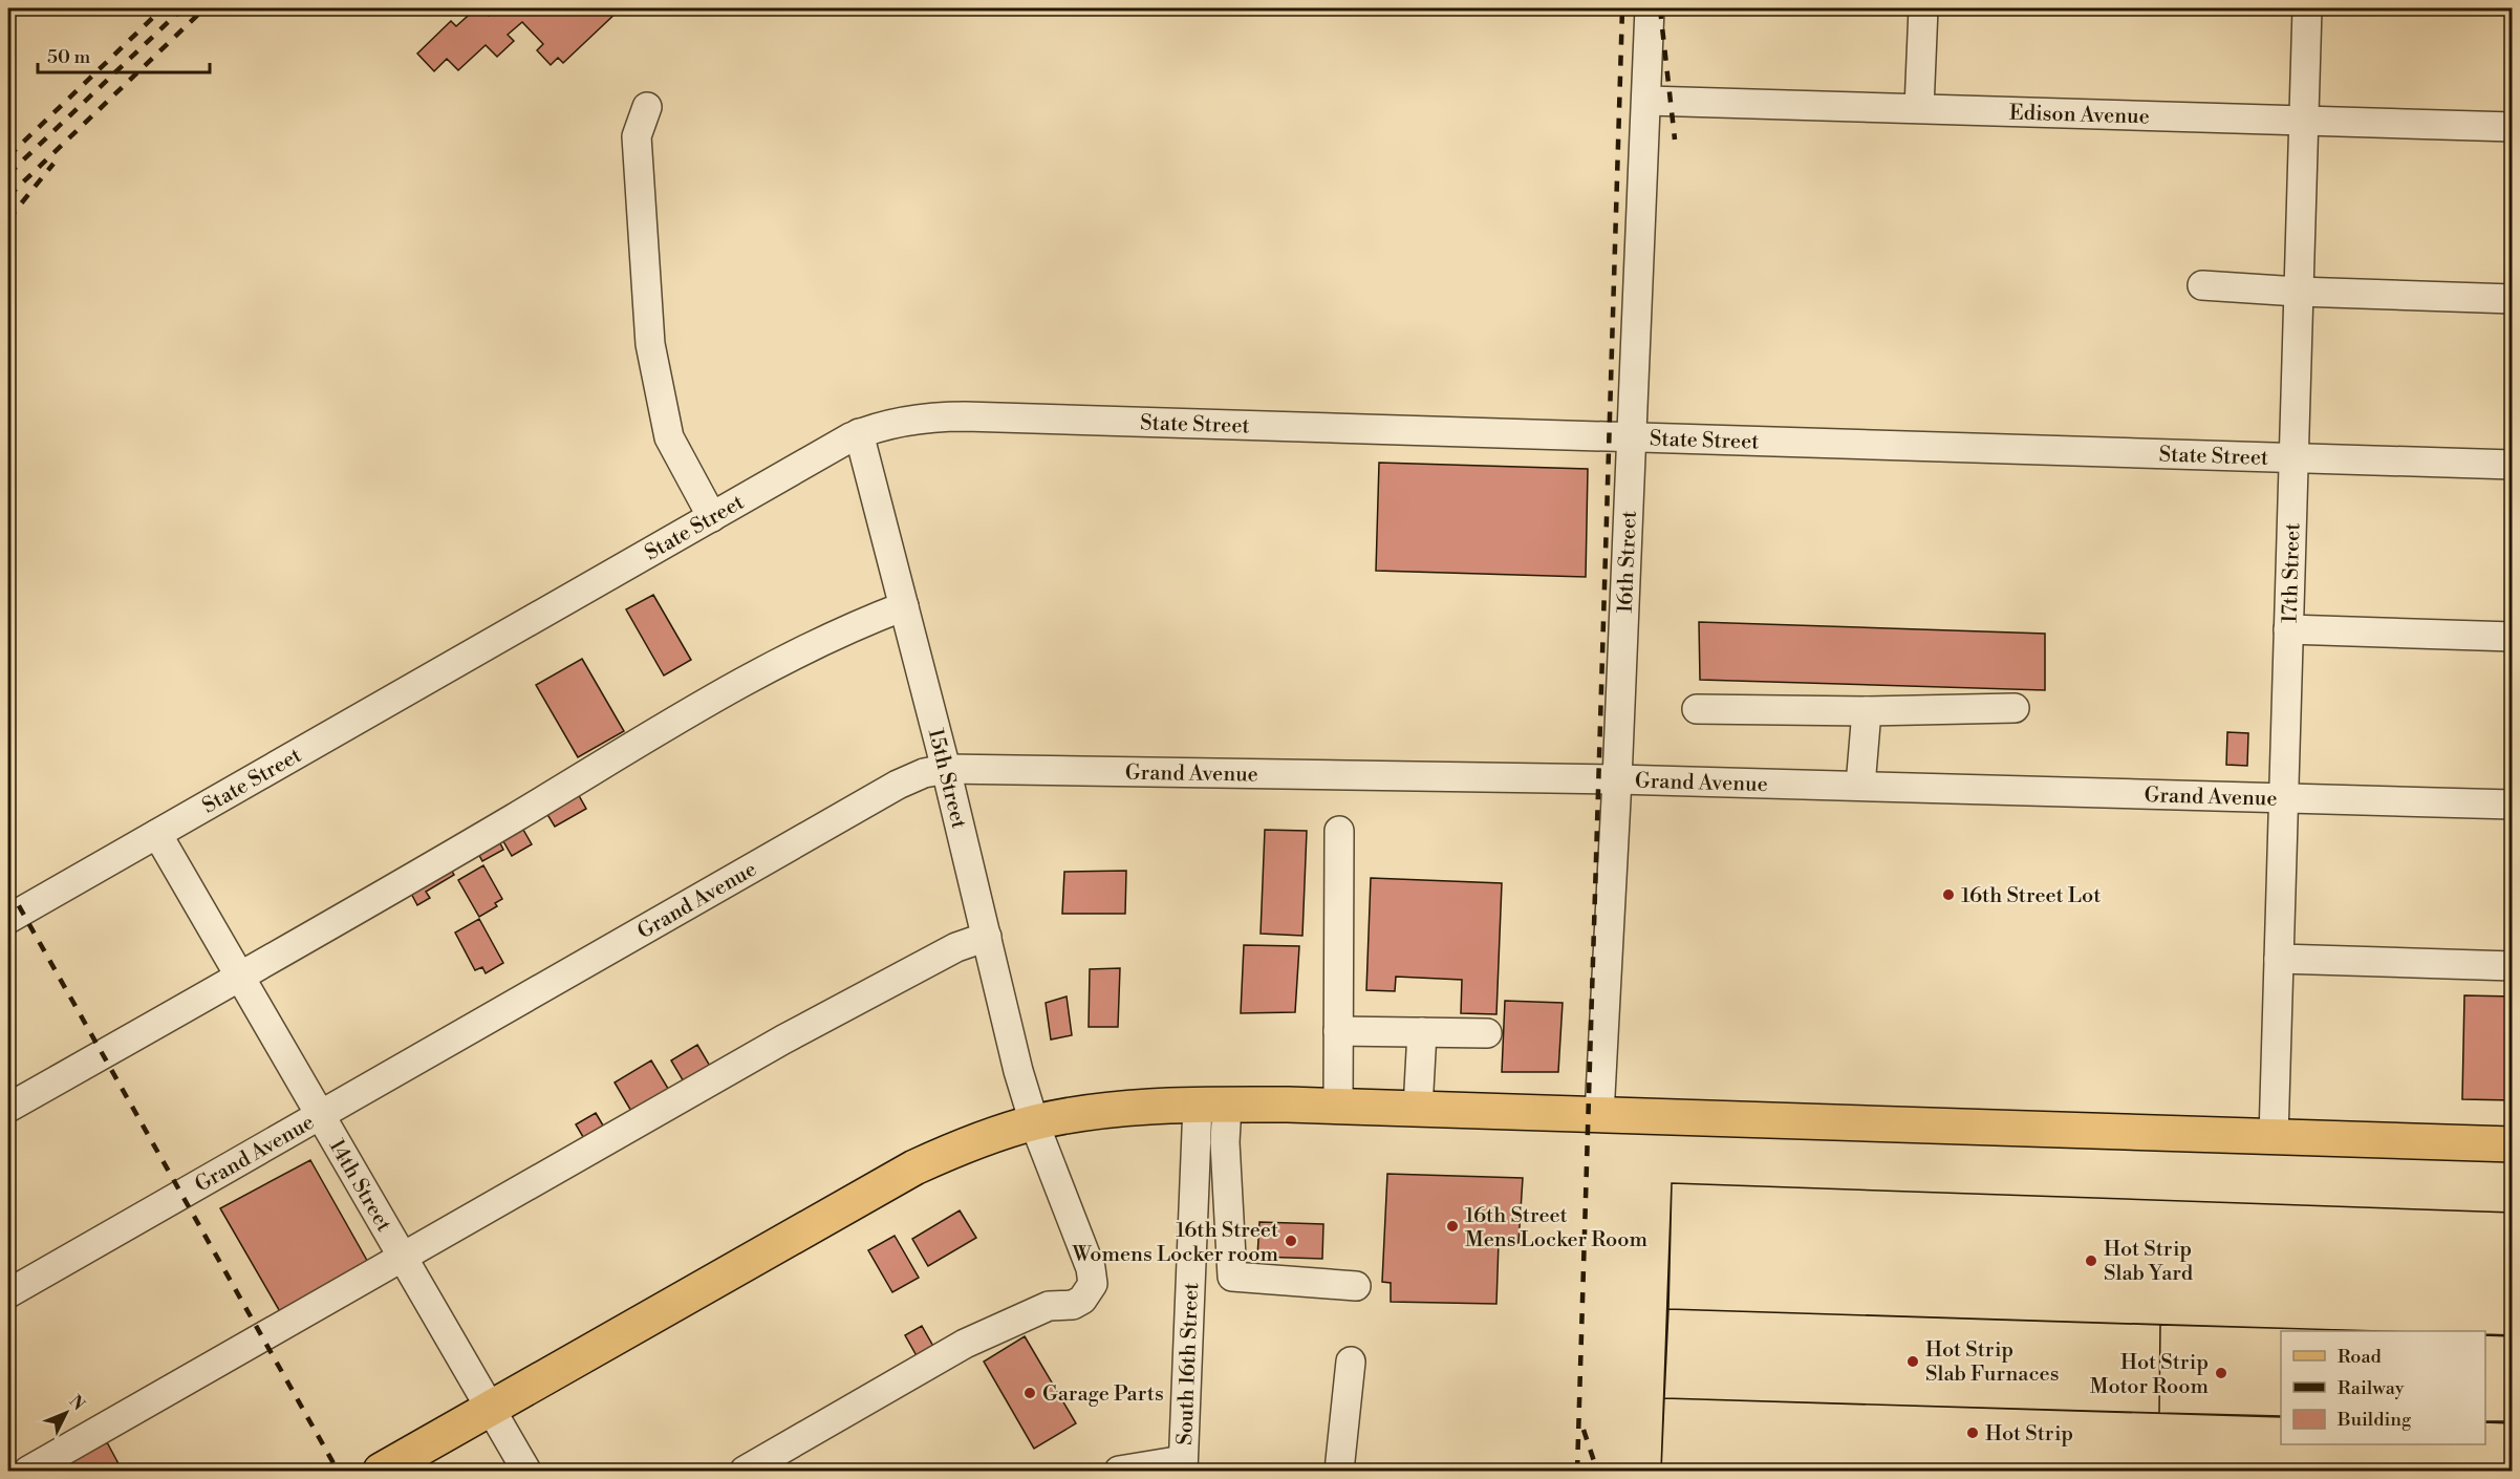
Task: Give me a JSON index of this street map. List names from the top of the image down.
{
  "streets": {
    "street": [
      "Edison Avenue",
      "State Street",
      "16th Street",
      "17th Street",
      "Grand Avenue",
      "15th Street",
      "14th Street",
      "South 16th Street"
    ]
  },
  "crossings": [
    ["Edison Avenue", "16th Street"],
    ["Edison Avenue", "17th Street"],
    ["State Street", "16th Street"],
    ["State Street", "17th Street"],
    ["State Street", "15th Street"],
    ["State Street", "14th Street"],
    ["16th Street", "Grand Avenue"],
    ["17th Street", "Grand Avenue"],
    ["Grand Avenue", "15th Street"],
    ["Grand Avenue", "14th Street"]
  ],
  "places": [
    "16th Street Lot",
    "16th Street Mens Locker Room",
    "16th Street Womens Locker room",
    "Hot Strip Slab Yard",
    "Hot Strip Slab Furnaces",
    "Hot Strip Motor Room",
    "Garage Parts",
    "Hot Strip"
  ],
  "legend": ["Road", "Railway", "Building"],
  "scale_bar": "50 m",
  "north": "top right"
}
